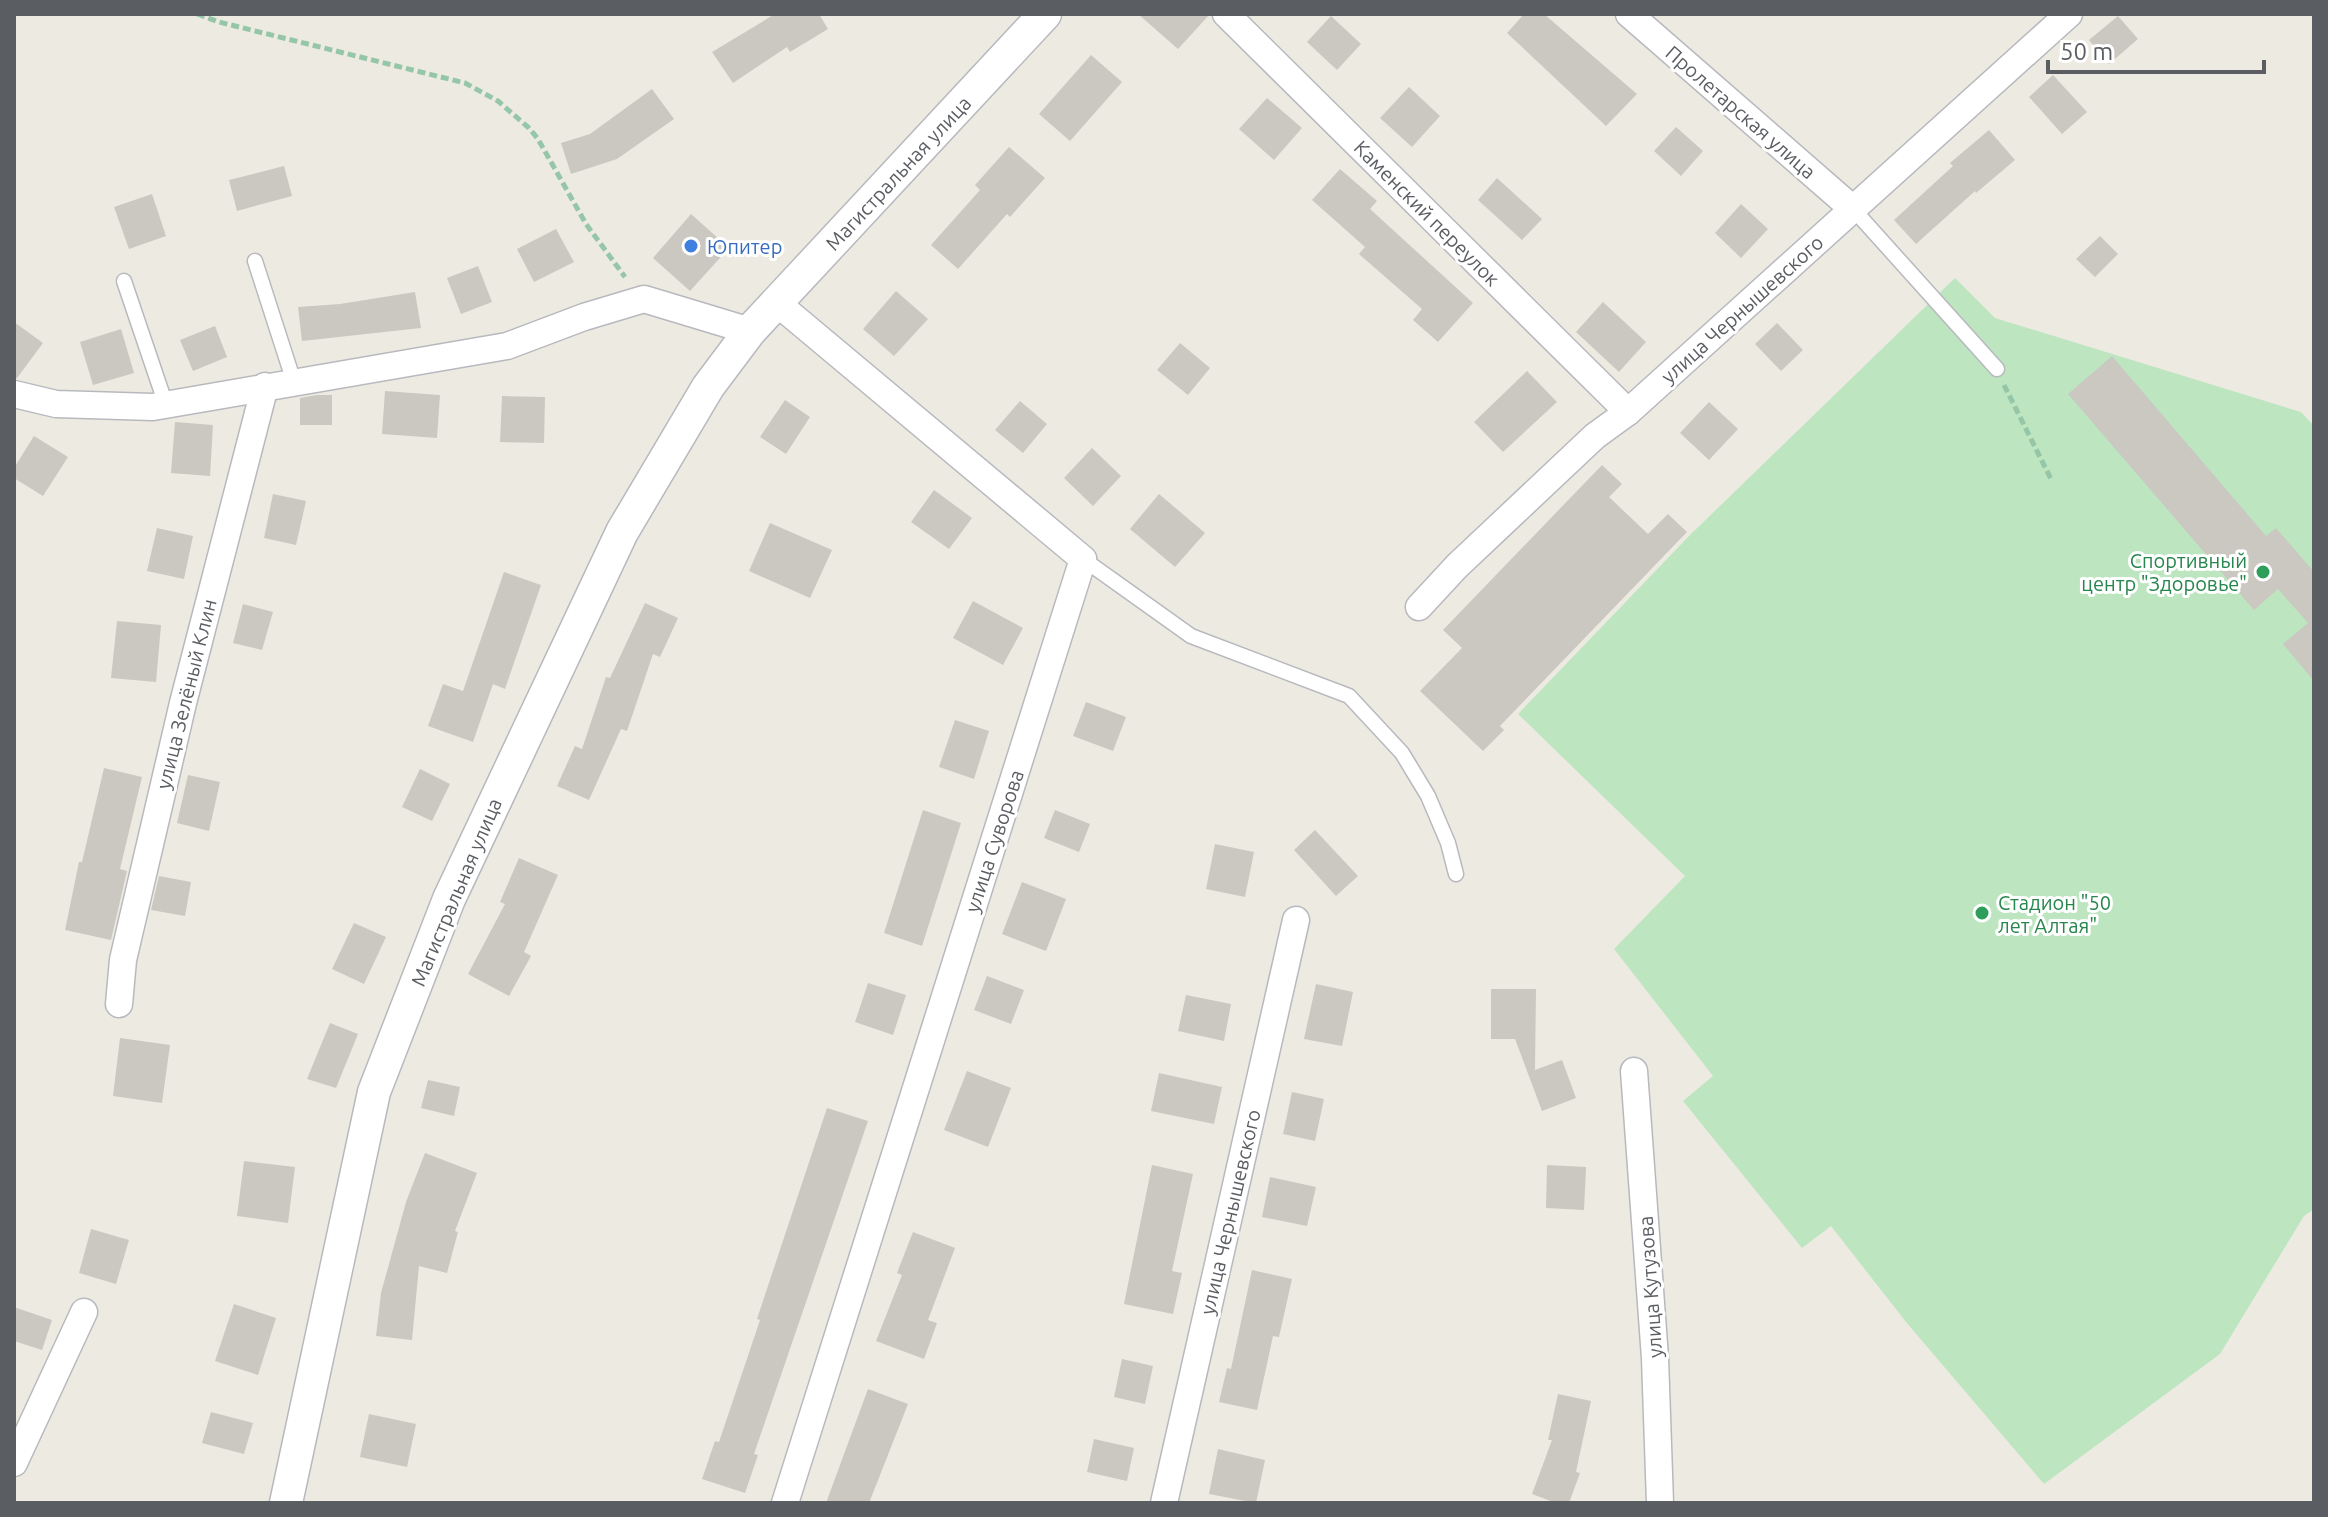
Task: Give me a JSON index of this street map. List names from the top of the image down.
{
  "streets": {
    "street": [
      "Пролетарская улица",
      "Магистральная улица",
      "Каменский переулок",
      "улица Чернышевского",
      "улица Зелёный Клин",
      "улица Суворова",
      "улица Кутузова"
    ]
  },
  "crossings": [
    ["Пролетарская улица", "улица Чернышевского"],
    ["Каменский переулок", "улица Чернышевского"]
  ],
  "places": ["Юпитер", "Спортивный центр \"Здоровье\"", "Стадион \"50 лет Алтая\""],
  "scale_bar": "50 m"
}
